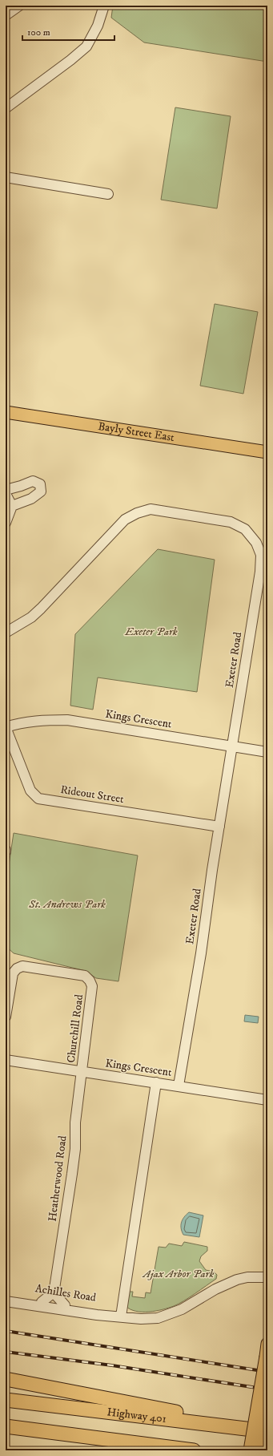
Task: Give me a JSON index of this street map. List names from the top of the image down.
{
  "streets": {
    "highway": ["Highway 401"],
    "main road": ["Bayly Street East"],
    "street": [
      "Exeter Road",
      "Kings Crescent",
      "Rideout Street",
      "Churchill Road",
      "Heatherwood Road",
      "Achilles Road"
    ]
  },
  "crossings": [
    ["Exeter Road", "Kings Crescent"],
    ["Exeter Road", "Rideout Street"],
    ["Kings Crescent", "Rideout Street"],
    ["Kings Crescent", "Churchill Road"],
    ["Kings Crescent", "Heatherwood Road"],
    ["Churchill Road", "Heatherwood Road"]
  ],
  "parks": ["Exeter Park", "St. Andrews Park", "Ajax Arbor Park"],
  "scale_bar": "100 m"
}
